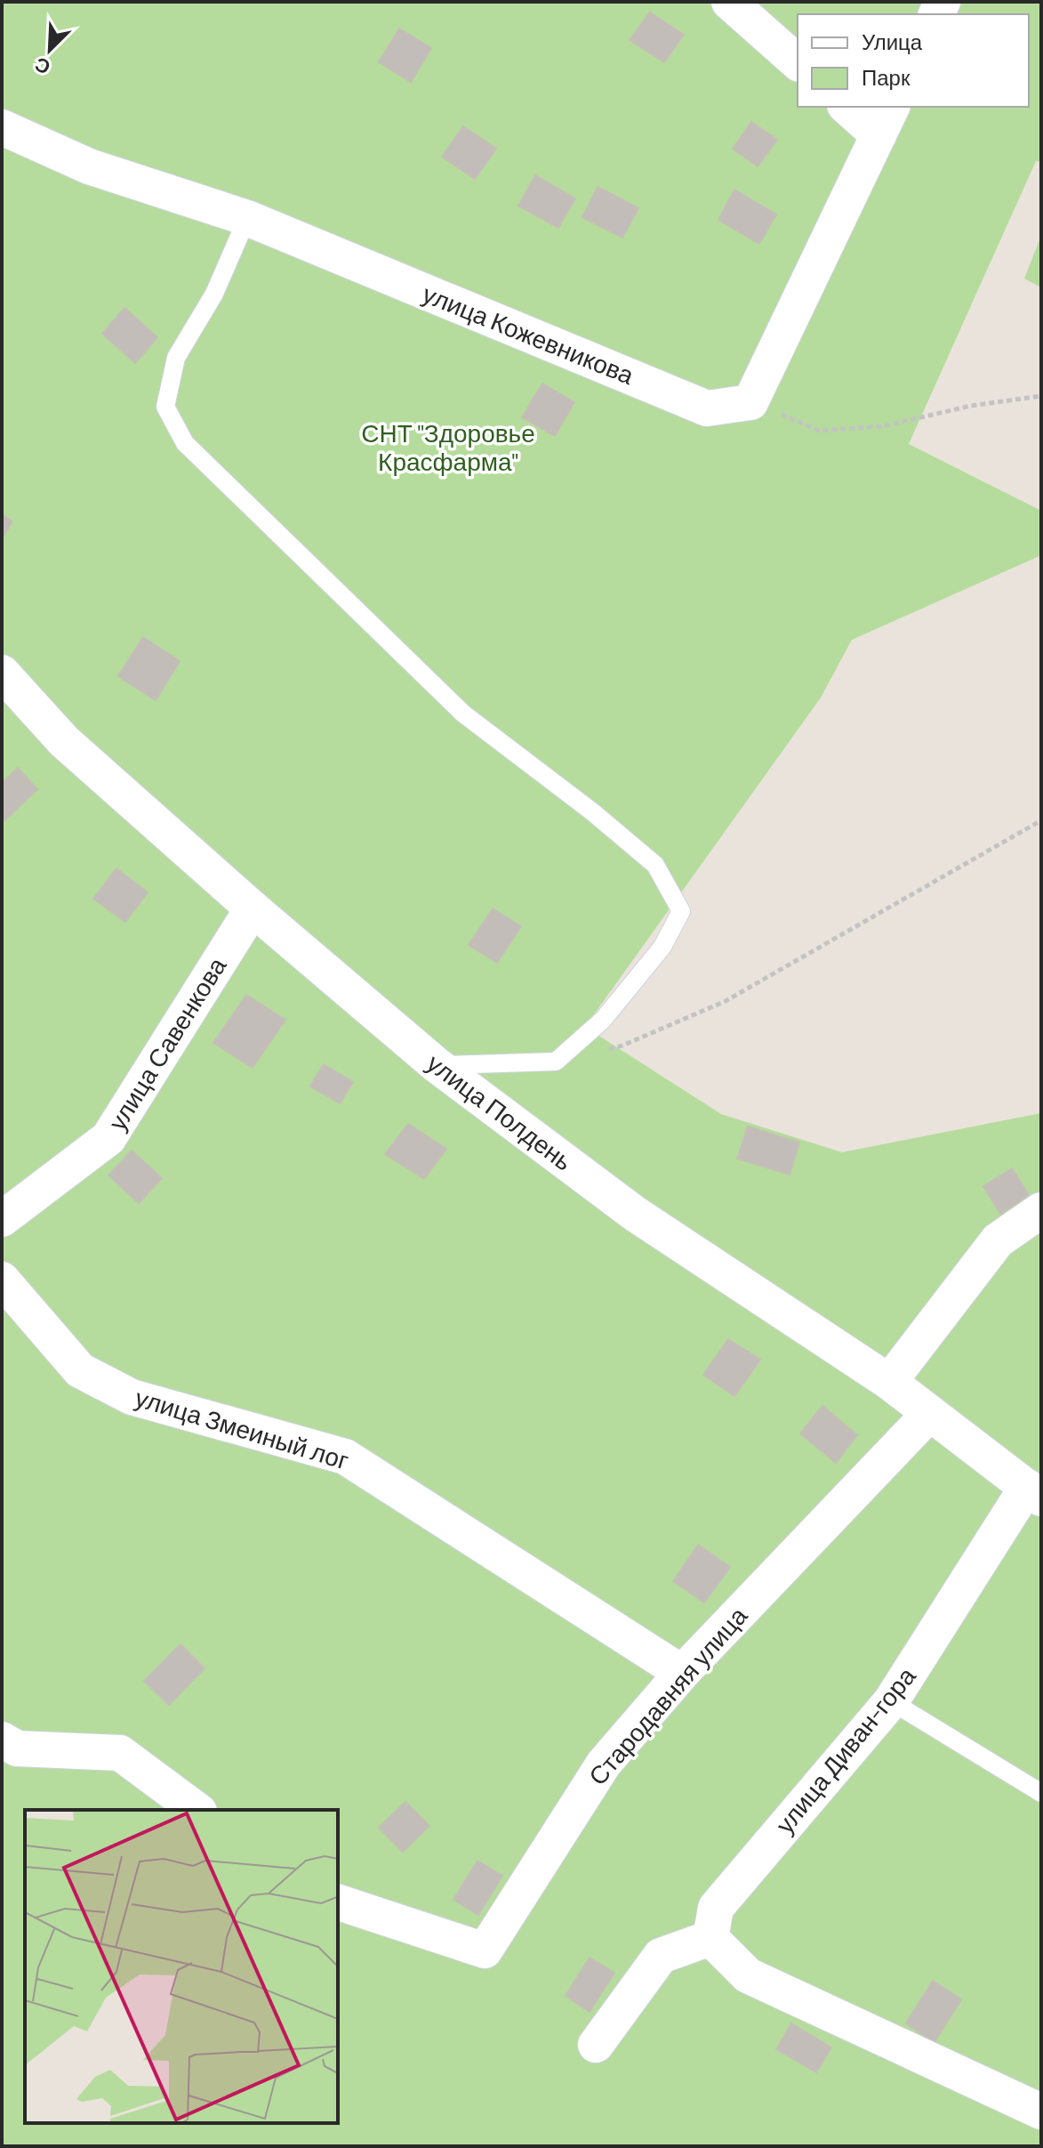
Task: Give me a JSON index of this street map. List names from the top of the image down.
{
  "streets": {
    "street": [
      "улица Кожевникова",
      "улица Савенкова",
      "улица Полдень",
      "улица Змеиный лог",
      "Стародавняя улица",
      "улица Диван-гора"
    ]
  },
  "crossings": [
    ["улица Савенкова", "улица Полдень"],
    ["улица Полдень", "Стародавняя улица"],
    ["улица Полдень", "улица Диван-гора"],
    ["улица Змеиный лог", "Стародавняя улица"]
  ],
  "parks": ["СНТ \"Здоровье Красфарма\""],
  "legend": ["Улица", "Парк"],
  "north": "bottom left"
}
